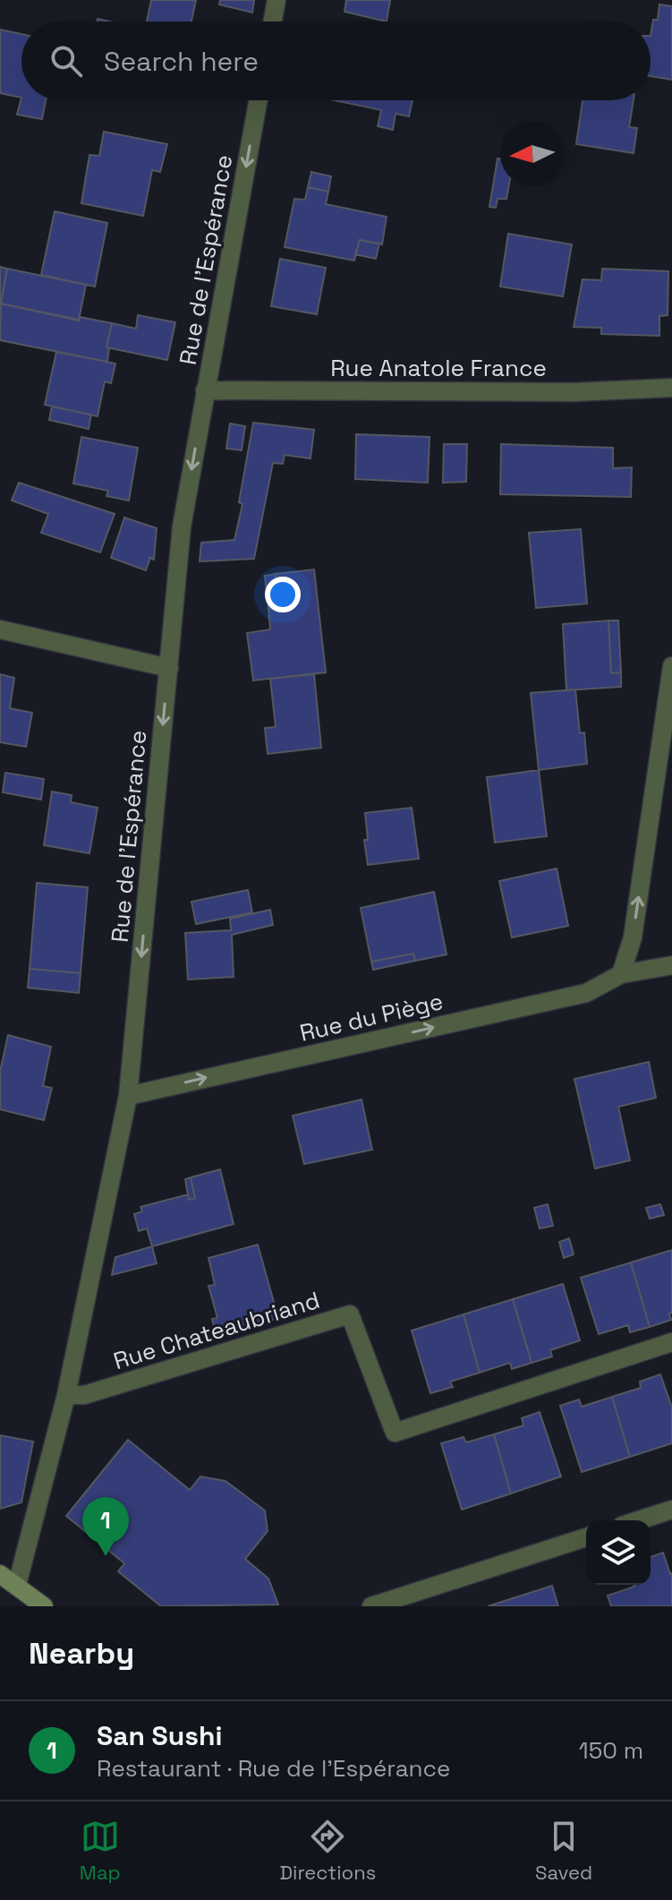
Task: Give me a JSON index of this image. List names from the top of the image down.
{
  "streets": {
    "street": [
      "Rue de l'Espérance",
      "Rue Anatole France",
      "Rue du Piège",
      "Rue Chateaubriand"
    ]
  },
  "crossings": [
    ["Rue de l'Espérance", "Rue Anatole France"],
    ["Rue de l'Espérance", "Rue du Piège"],
    ["Rue de l'Espérance", "Rue Chateaubriand"]
  ],
  "one_way": ["Rue de l'Espérance", "Rue du Piège"],
  "north": "left",
  "page": {
    "search": "Search here",
    "pins": "1",
    "heading": "Nearby",
    "list": [
      {
        "mark": "1",
        "name": "San Sushi",
        "note": "Restaurant · Rue de l'Espérance",
        "value": "150 m"
      }
    ],
    "nav": ["Map", "Directions", "Saved"]
  }
}
